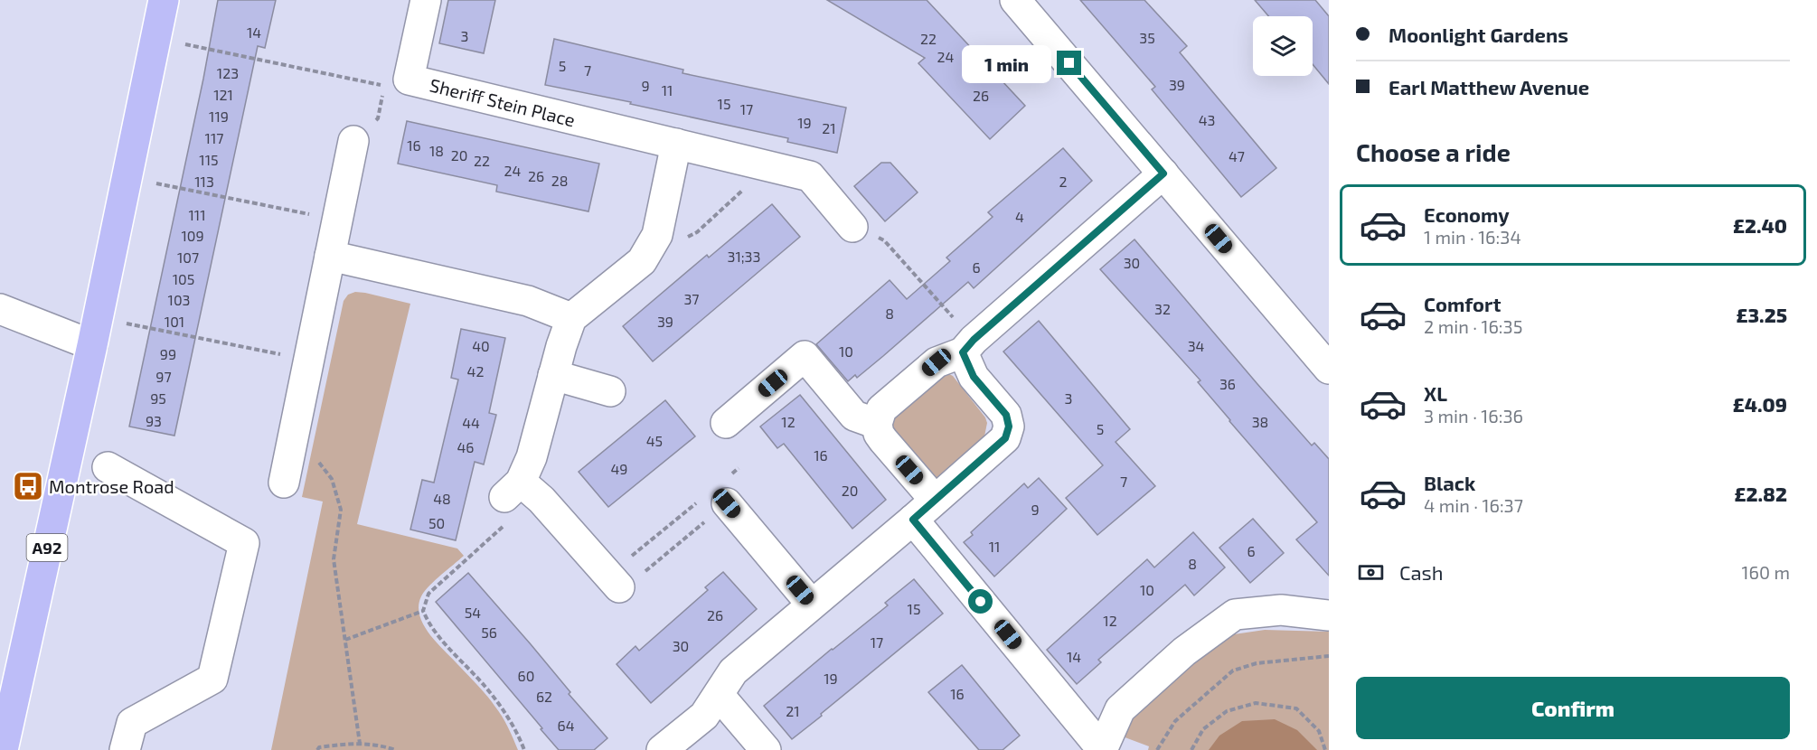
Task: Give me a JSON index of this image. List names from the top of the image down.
{
  "streets": {
    "main road": ["A92"],
    "street": ["Sheriff Stein Place"]
  },
  "places": {
    "bus stop": ["Montrose Road"]
  },
  "house_numbers": [
    "14",
    "3",
    "35",
    "22",
    "24",
    "5",
    "7",
    "123",
    "39",
    "9",
    "11",
    "121",
    "26",
    "15",
    "17",
    "119",
    "43",
    "19",
    "21",
    "117",
    "16",
    "18",
    "20",
    "47",
    "115",
    "22",
    "24",
    "26",
    "28",
    "113",
    "2",
    "111",
    "4",
    "109",
    "31;33",
    "107",
    "30",
    "6",
    "105",
    "37",
    "103",
    "32",
    "8",
    "101",
    "39",
    "40",
    "34",
    "10",
    "99",
    "42",
    "97",
    "36",
    "95",
    "3",
    "93",
    "12",
    "38",
    "44",
    "5",
    "45",
    "46",
    "16",
    "49",
    "7",
    "20",
    "48",
    "9",
    "50",
    "11",
    "6",
    "8",
    "10",
    "15",
    "54",
    "26",
    "12",
    "56",
    "17",
    "30",
    "14",
    "60",
    "19",
    "16",
    "62",
    "21",
    "64"
  ],
  "page": {
    "banner": ["Moonlight Gardens", "Earl Matthew Avenue"],
    "bubble": "1 min",
    "heading": "Choose a ride",
    "list": [
      {
        "name": "Economy",
        "note": "1 min · 16:34",
        "value": "£2.40"
      },
      {
        "name": "Comfort",
        "note": "2 min · 16:35",
        "value": "£3.25"
      },
      {
        "name": "XL",
        "note": "3 min · 16:36",
        "value": "£4.09"
      },
      {
        "name": "Black",
        "note": "4 min · 16:37",
        "value": "£2.82"
      }
    ],
    "pay": ["Cash", "160 m"],
    "buttons": "Confirm"
  }
}
